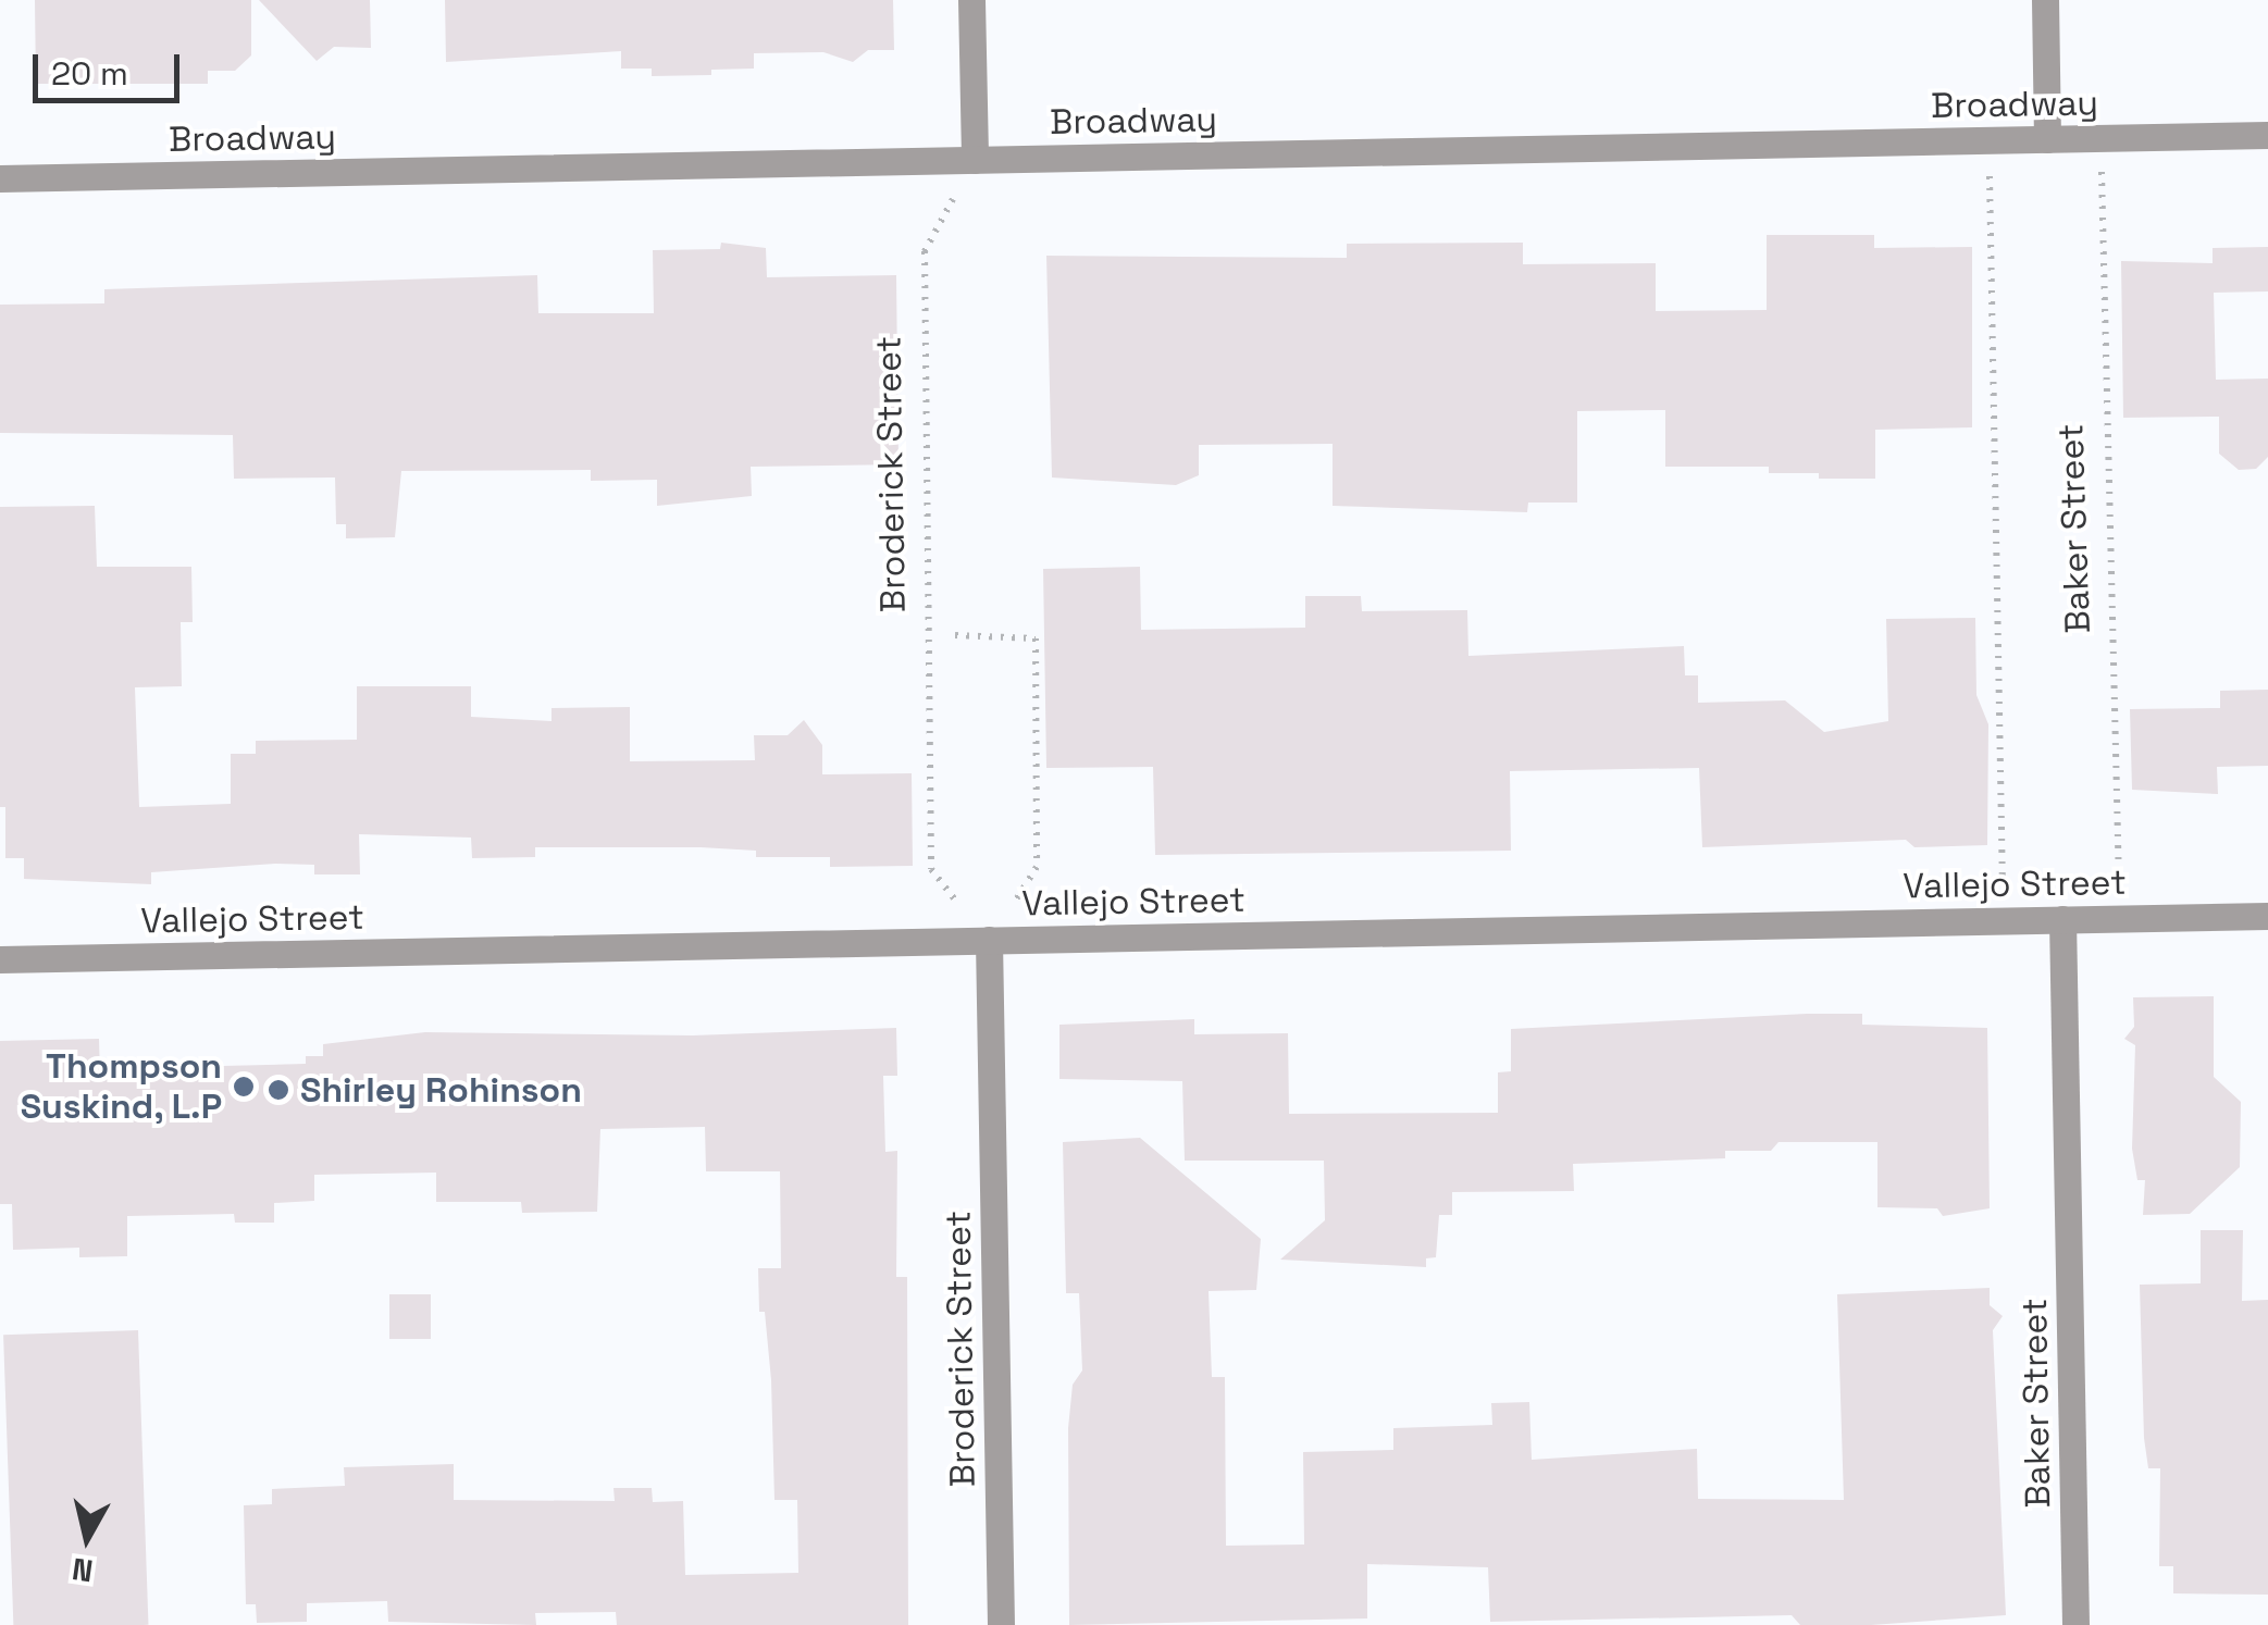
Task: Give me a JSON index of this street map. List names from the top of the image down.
{
  "streets": {
    "street": [
      "Broadway",
      "Broderick Street",
      "Baker Street",
      "Vallejo Street"
    ]
  },
  "crossings": [
    ["Broadway", "Broderick Street"],
    ["Broadway", "Baker Street"],
    ["Broderick Street", "Vallejo Street"],
    ["Baker Street", "Vallejo Street"]
  ],
  "places": ["Thompson Suskind, L.P", "Shirley Rohinson"],
  "scale_bar": "20 m",
  "north": "bottom"
}
